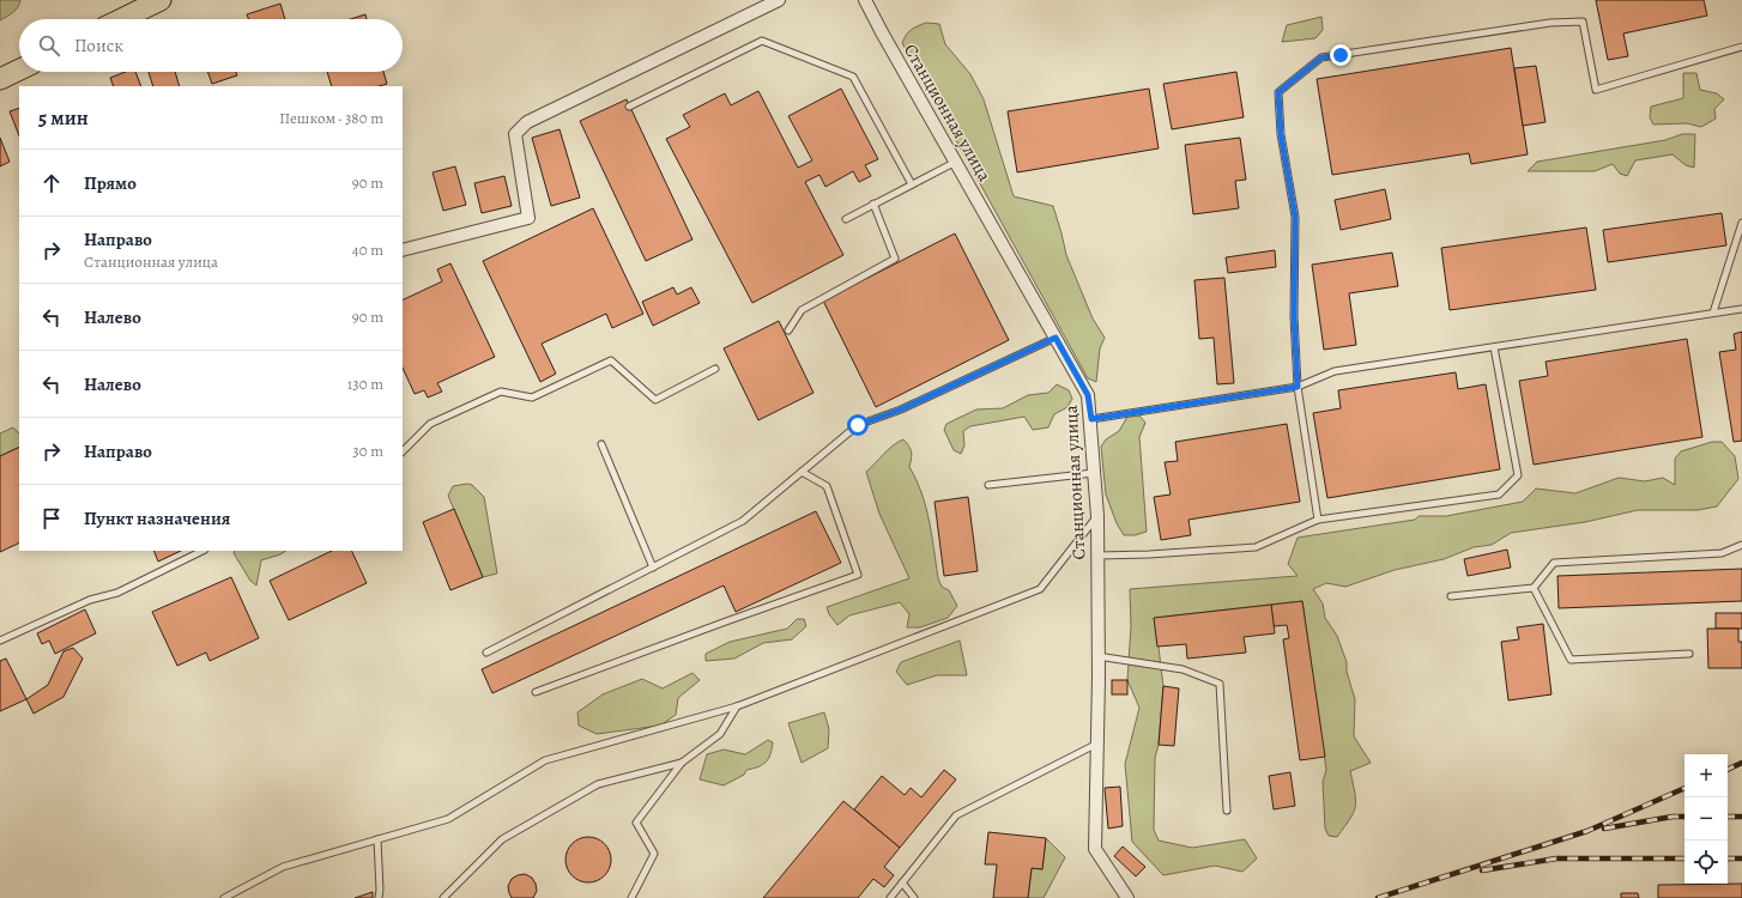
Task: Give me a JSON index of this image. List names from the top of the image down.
{
  "streets": {
    "street": ["Станционная улица"]
  },
  "page": {
    "search": "Поиск",
    "heading": ["5 мин", "Пешком · 380 m"],
    "list": [
      ["Прямо", "90 m"],
      ["Направо", "Станционная улица", "40 m"],
      ["Налево", "90 m"],
      ["Налево", "130 m"],
      ["Направо", "30 m"],
      "Пункт назначения"
    ],
    "map_buttons": ["+", "−"]
  }
}
